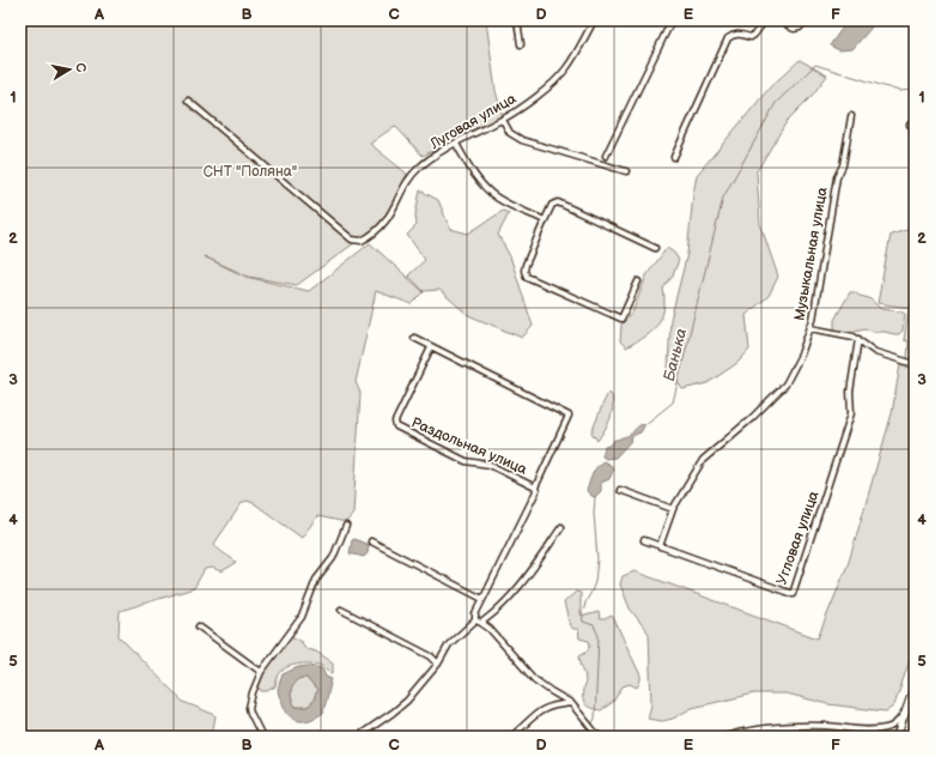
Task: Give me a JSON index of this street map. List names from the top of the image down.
{
  "streets": {
    "street": [
      "Луговая улица",
      "Музыкальная улица",
      "Раздольная улица",
      "Угловая улица"
    ]
  },
  "crossings": [
    ["Музыкальная улица", "Угловая улица"]
  ],
  "water": ["Банька"],
  "parks": ["СНТ \"Поляна\""],
  "north": "right",
  "grid": {
    "columns": [
      "A",
      "B",
      "C",
      "D",
      "E",
      "F"
    ],
    "rows": [
      "1",
      "2",
      "3",
      "4",
      "5"
    ]
  }
}
